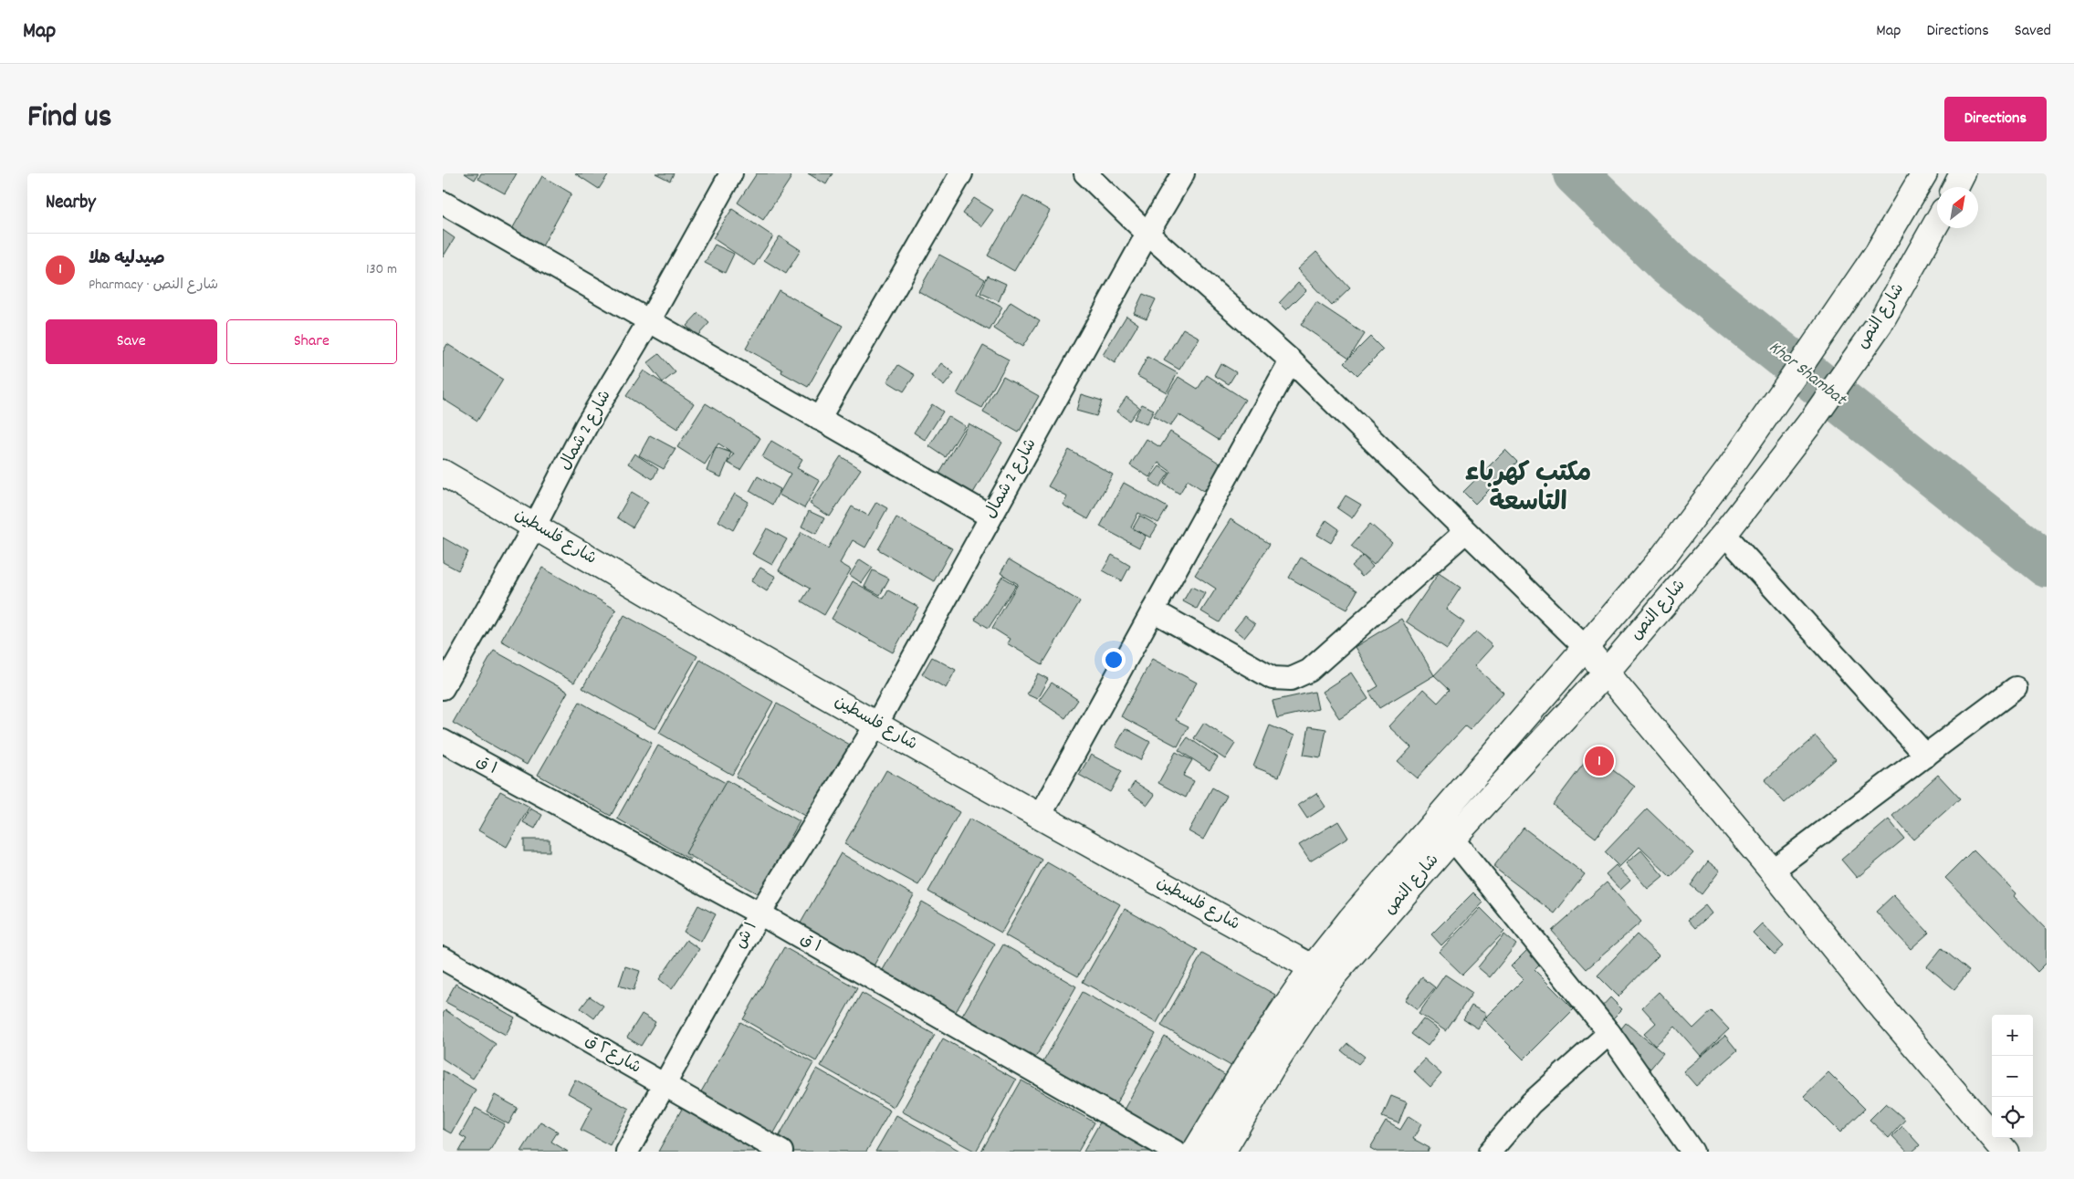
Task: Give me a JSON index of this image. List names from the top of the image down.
{
  "streets": {
    "main road": ["شارع النص", "شارع فلسطين"],
    "street": [
      "شارع 2 شمال",
      "١ ق",
      "١ ش",
      "شارع٢ ق"
    ]
  },
  "crossings": [
    ["شارع النص", "شارع فلسطين"],
    ["شارع 2 شمال", "شارع فلسطين"],
    ["شارع 2 شمال", "١ ش"],
    ["شارع فلسطين", "١ ش"],
    ["١ ق", "١ ش"],
    ["١ ش", "شارع٢ ق"]
  ],
  "districts": ["مكتب كهرباء التاسعة"],
  "water": ["Khor Shambat"],
  "north": "top right",
  "page": {
    "header": "Map",
    "nav": ["Map", "Directions", "Saved"],
    "title": "Find us",
    "buttons": [
      "Directions",
      ["Save", "Share"]
    ],
    "heading": "Nearby",
    "list": [
      {
        "mark": "1",
        "name": "صيدليه هلا",
        "note": "Pharmacy · شارع النص",
        "value": "130 m"
      }
    ],
    "pins": "1",
    "map_buttons": ["+", "−"]
  }
}
